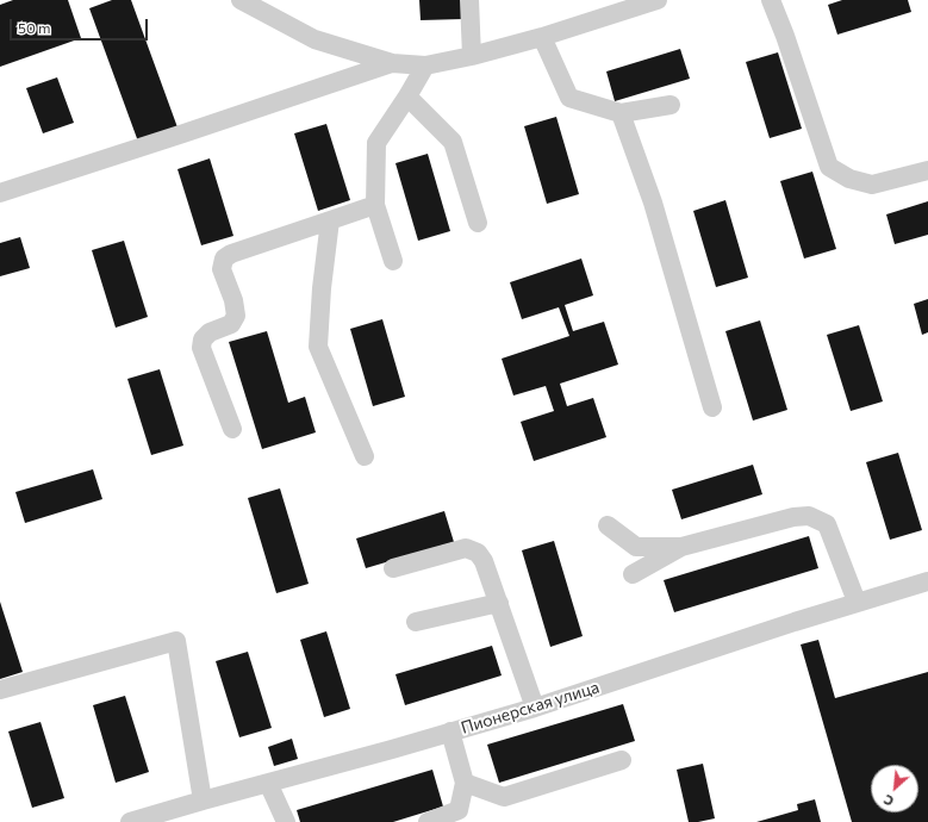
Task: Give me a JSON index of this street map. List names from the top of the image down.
{
  "streets": {
    "street": ["Пионерская улица"]
  },
  "scale_bar": "50 m",
  "north": "bottom left"
}
